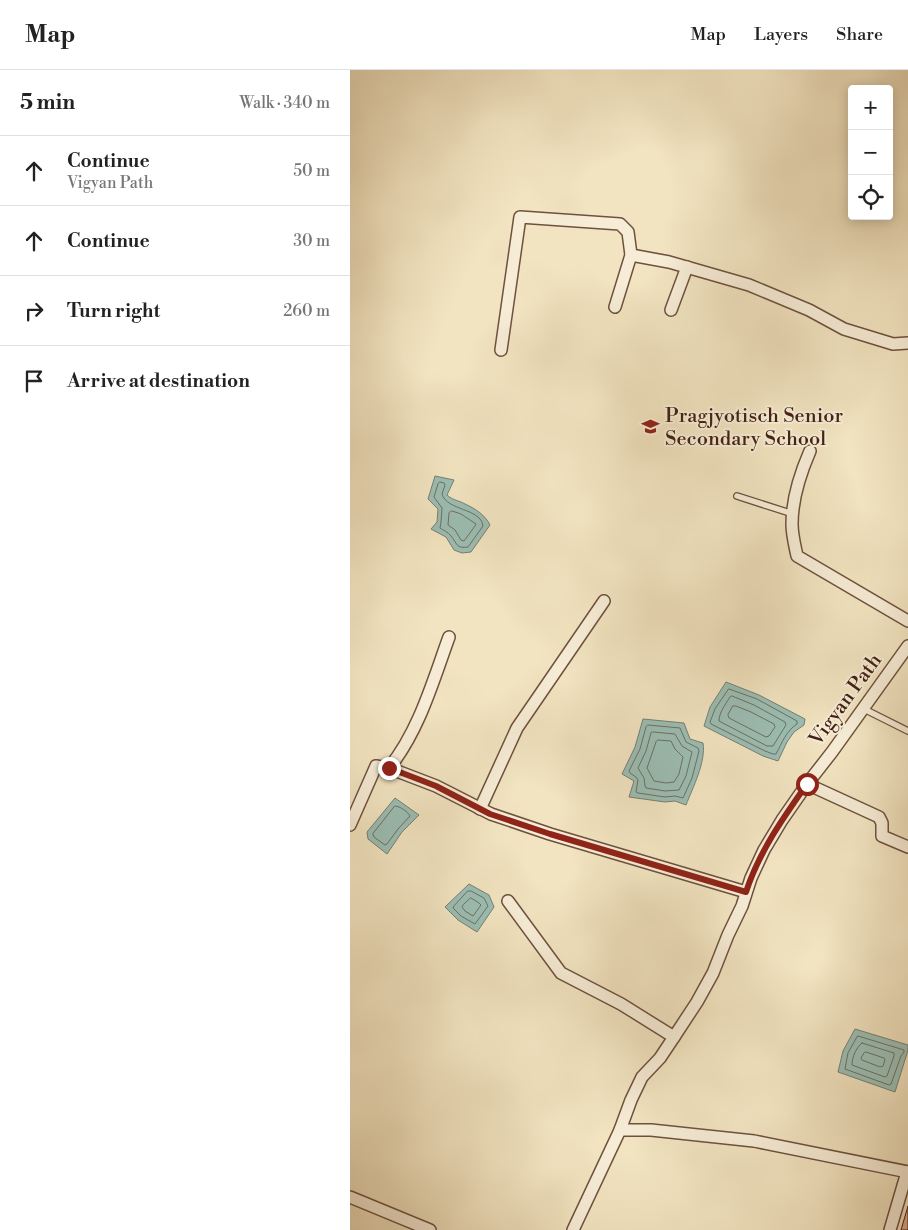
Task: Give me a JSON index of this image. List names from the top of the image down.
{
  "streets": {
    "street": ["Vigyan Path"]
  },
  "places": {
    "school or university": ["Pragjyotisch Senior Secondary School"]
  },
  "page": {
    "header": "Map",
    "nav": ["Map", "Layers", "Share"],
    "heading": ["5 min", "Walk · 340 m"],
    "map_buttons": ["+", "−"],
    "list": [
      ["Continue", "Vigyan Path", "50 m"],
      ["Continue", "30 m"],
      ["Turn right", "260 m"],
      "Arrive at destination"
    ]
  }
}
